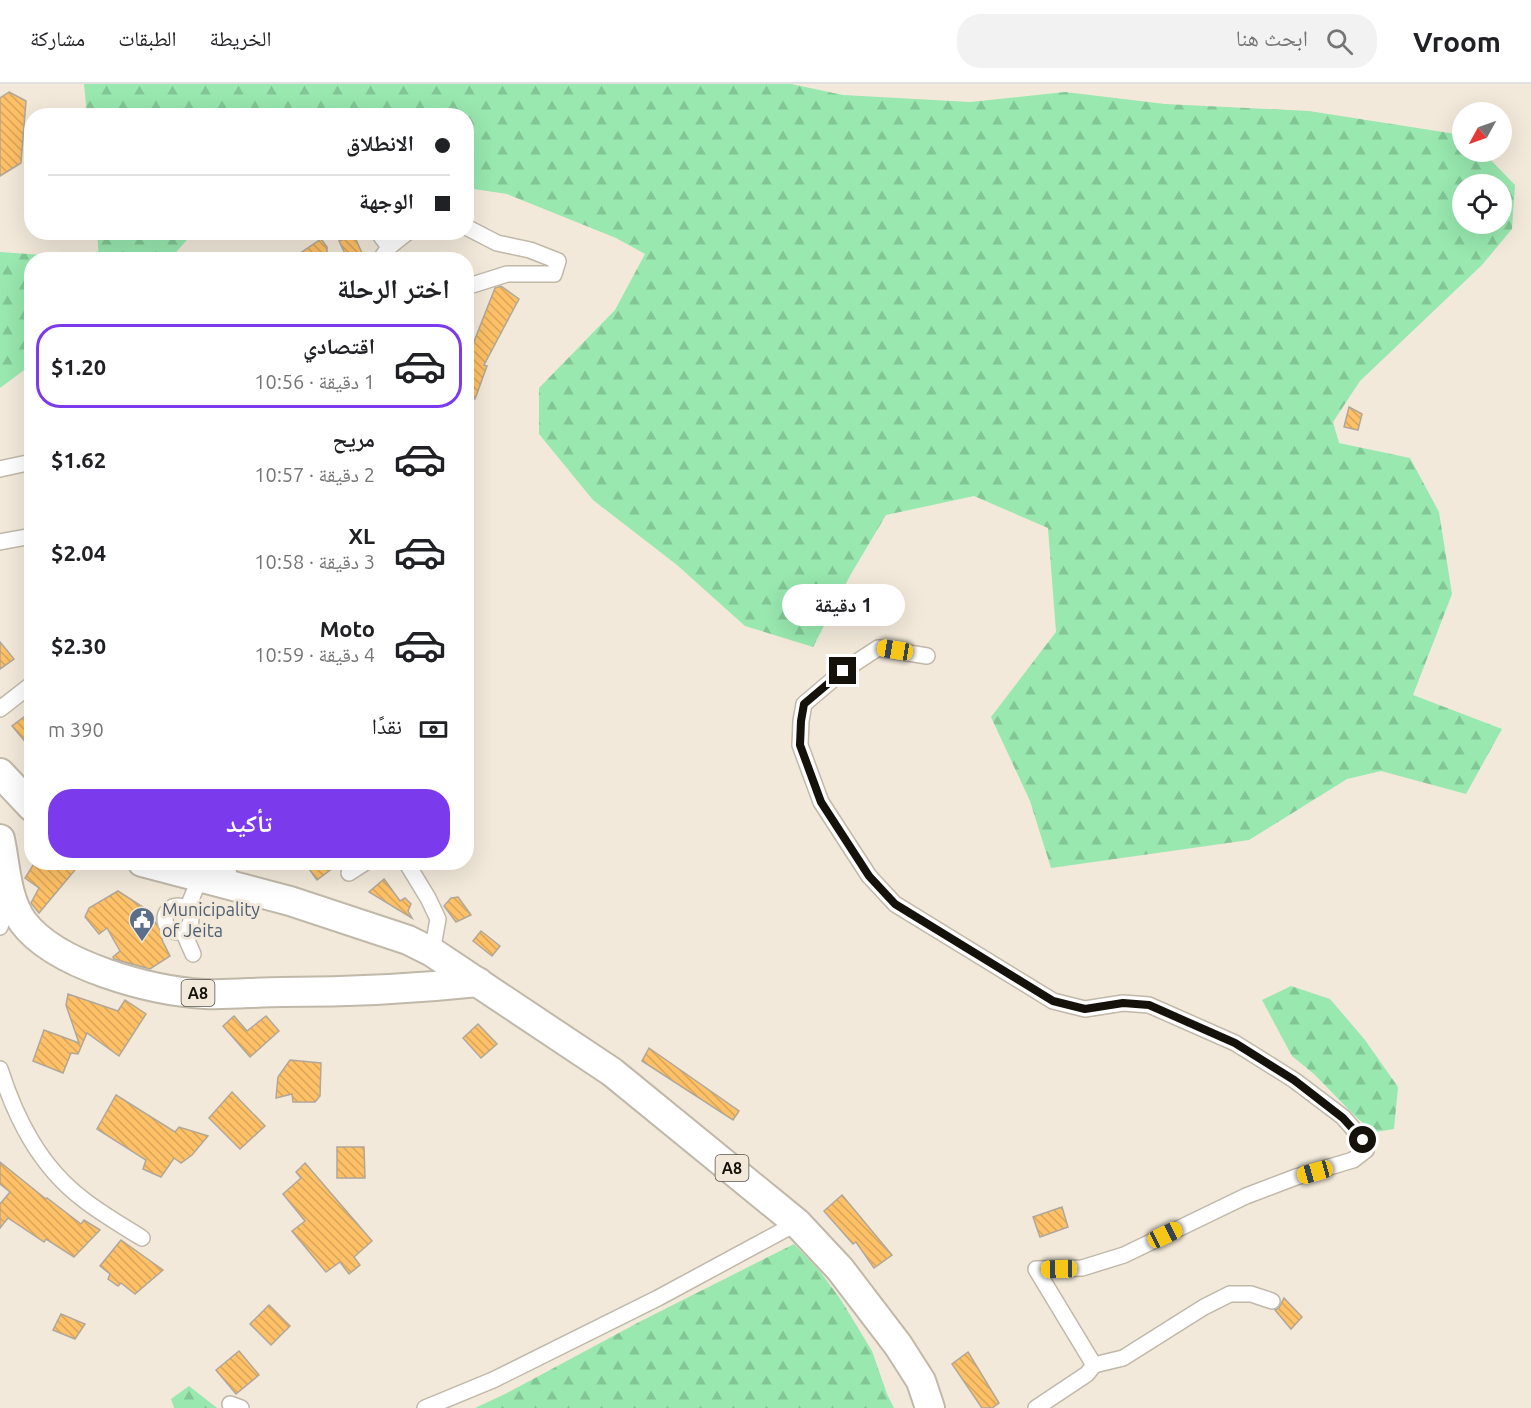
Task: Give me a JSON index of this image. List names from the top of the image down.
{
  "streets": {
    "highway": ["A8"]
  },
  "places": {
    "public building": ["Municipality of Jeita"]
  },
  "north": "bottom left",
  "page": {
    "header": "Vroom",
    "search": "ابحث هنا",
    "nav": ["الخريطة", "الطبقات", "مشاركة"],
    "banner": ["الانطلاق", "الوجهة"],
    "heading": "اختر الرحلة",
    "list": [
      {
        "name": "اقتصادي",
        "note": "1 دقيقة · 10:56",
        "value": "$1.20"
      },
      {
        "name": "مريح",
        "note": "2 دقيقة · 10:57",
        "value": "$1.62"
      },
      {
        "name": "XL",
        "note": "3 دقيقة · 10:58",
        "value": "$2.04"
      },
      {
        "name": "Moto",
        "note": "4 دقيقة · 10:59",
        "value": "$2.30"
      }
    ],
    "bubble": "1 دقيقة",
    "pay": ["نقدًا", "390 m"],
    "buttons": "تأكيد"
  }
}
